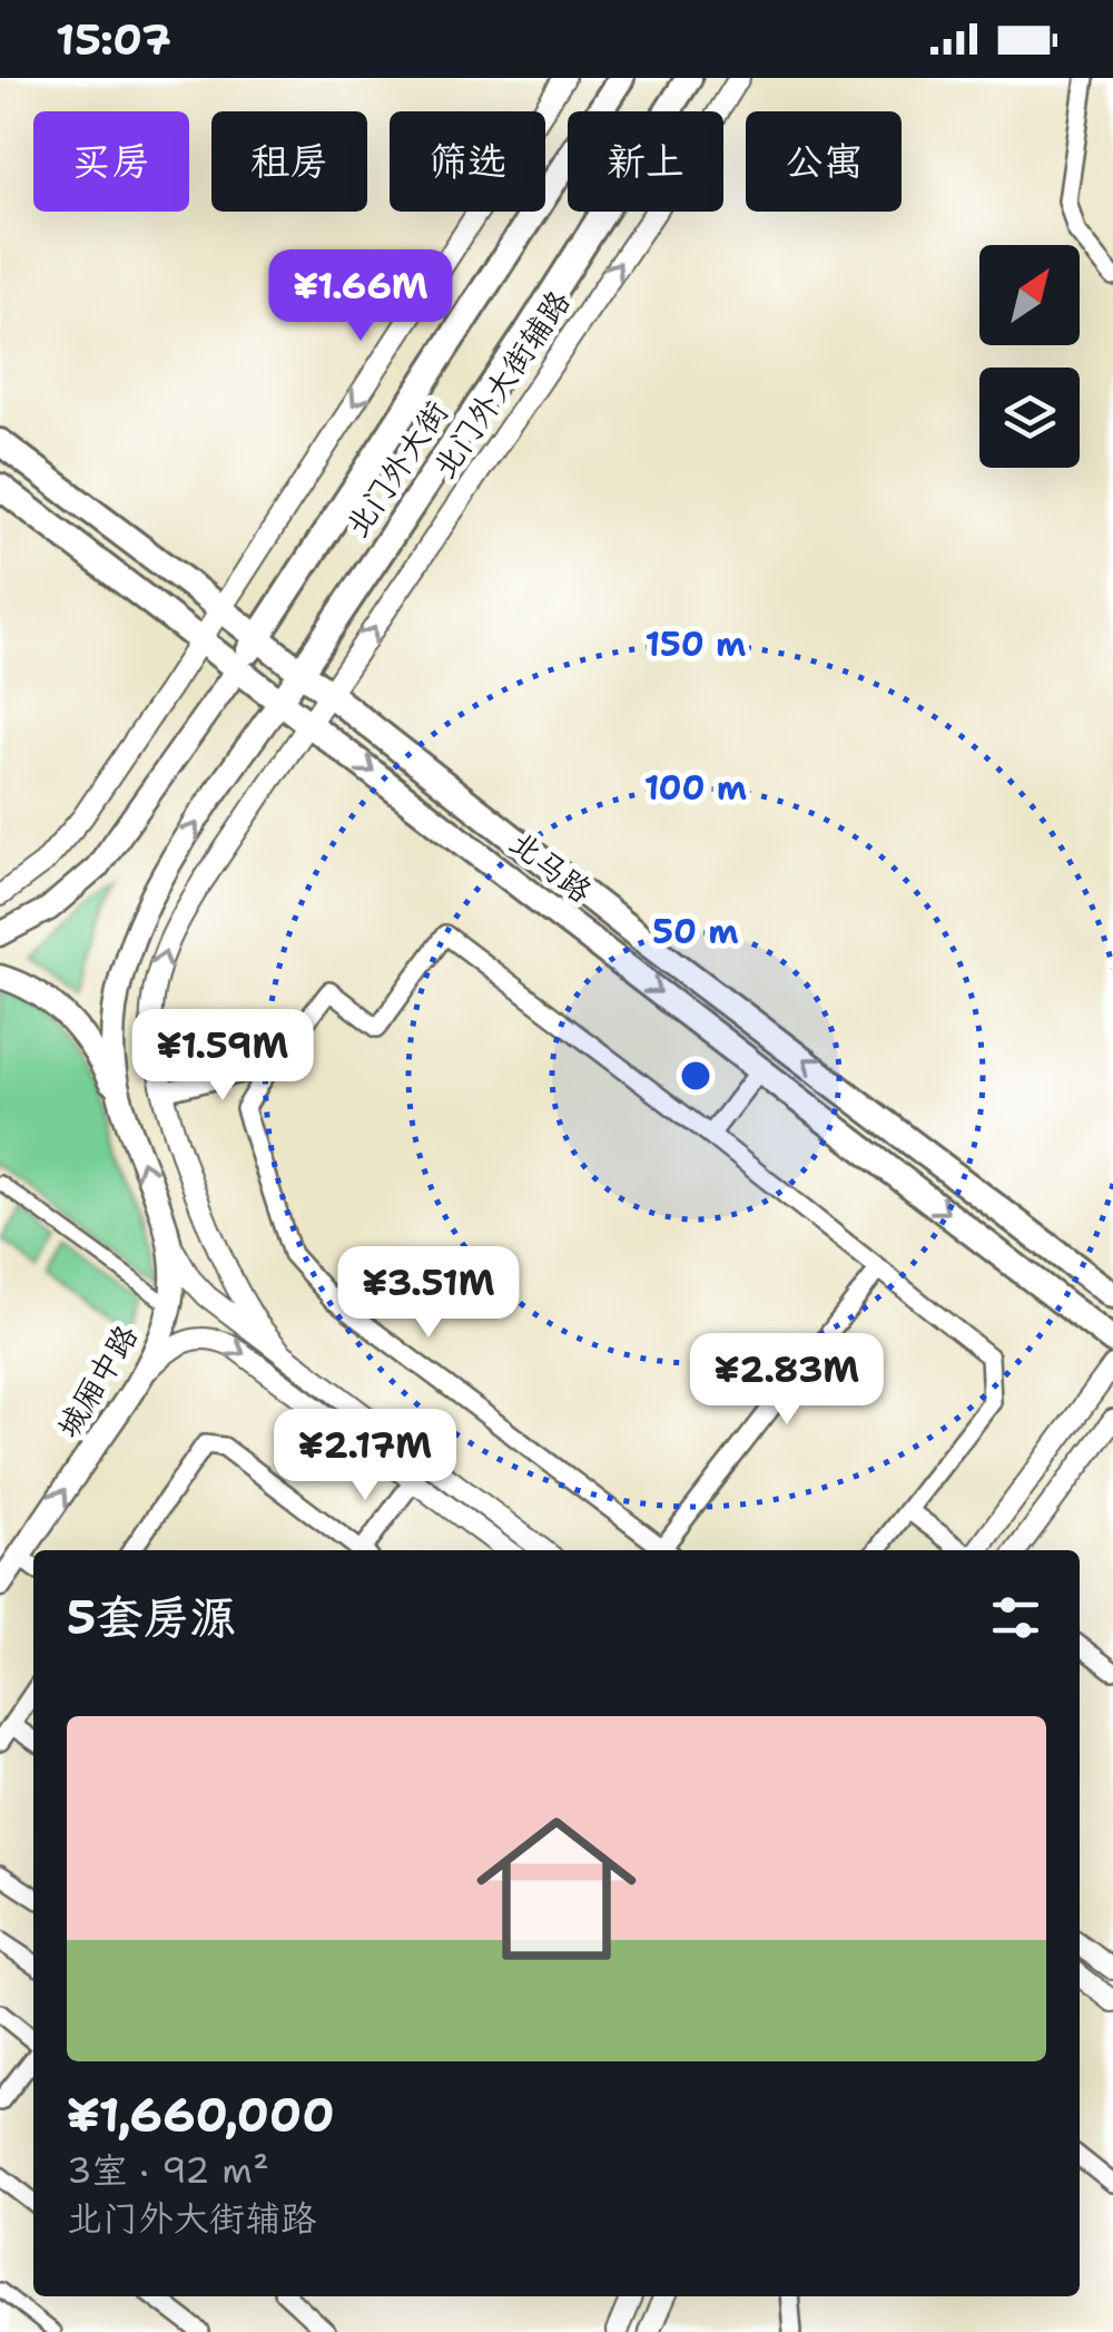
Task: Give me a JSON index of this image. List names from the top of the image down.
{
  "streets": {
    "main road": ["北门外大街", "北马路", "城厢中路"],
    "street": ["北门外大街辅路"]
  },
  "crossings": [
    ["北门外大街辅路", "北马路"],
    ["北门外大街", "北马路"],
    ["北门外大街", "城厢中路"],
    ["北马路", "城厢中路"]
  ],
  "one_way": ["城厢中路"],
  "north": "top right",
  "page": {
    "status": "15:07",
    "chip": [
      "买房",
      "租房",
      "筛选",
      "新上",
      "公寓"
    ],
    "price": [
      "¥1.66M",
      "¥1.59M",
      "¥3.51M",
      "¥2.83M",
      "¥2.17M"
    ],
    "heading": "5套房源",
    "list": [
      {
        "name": "¥1,660,000",
        "note": "3室 · 92 m² · 北门外大街辅路"
      }
    ]
  },
  "rings": ["150 m", "100 m", "50 m"]
}
